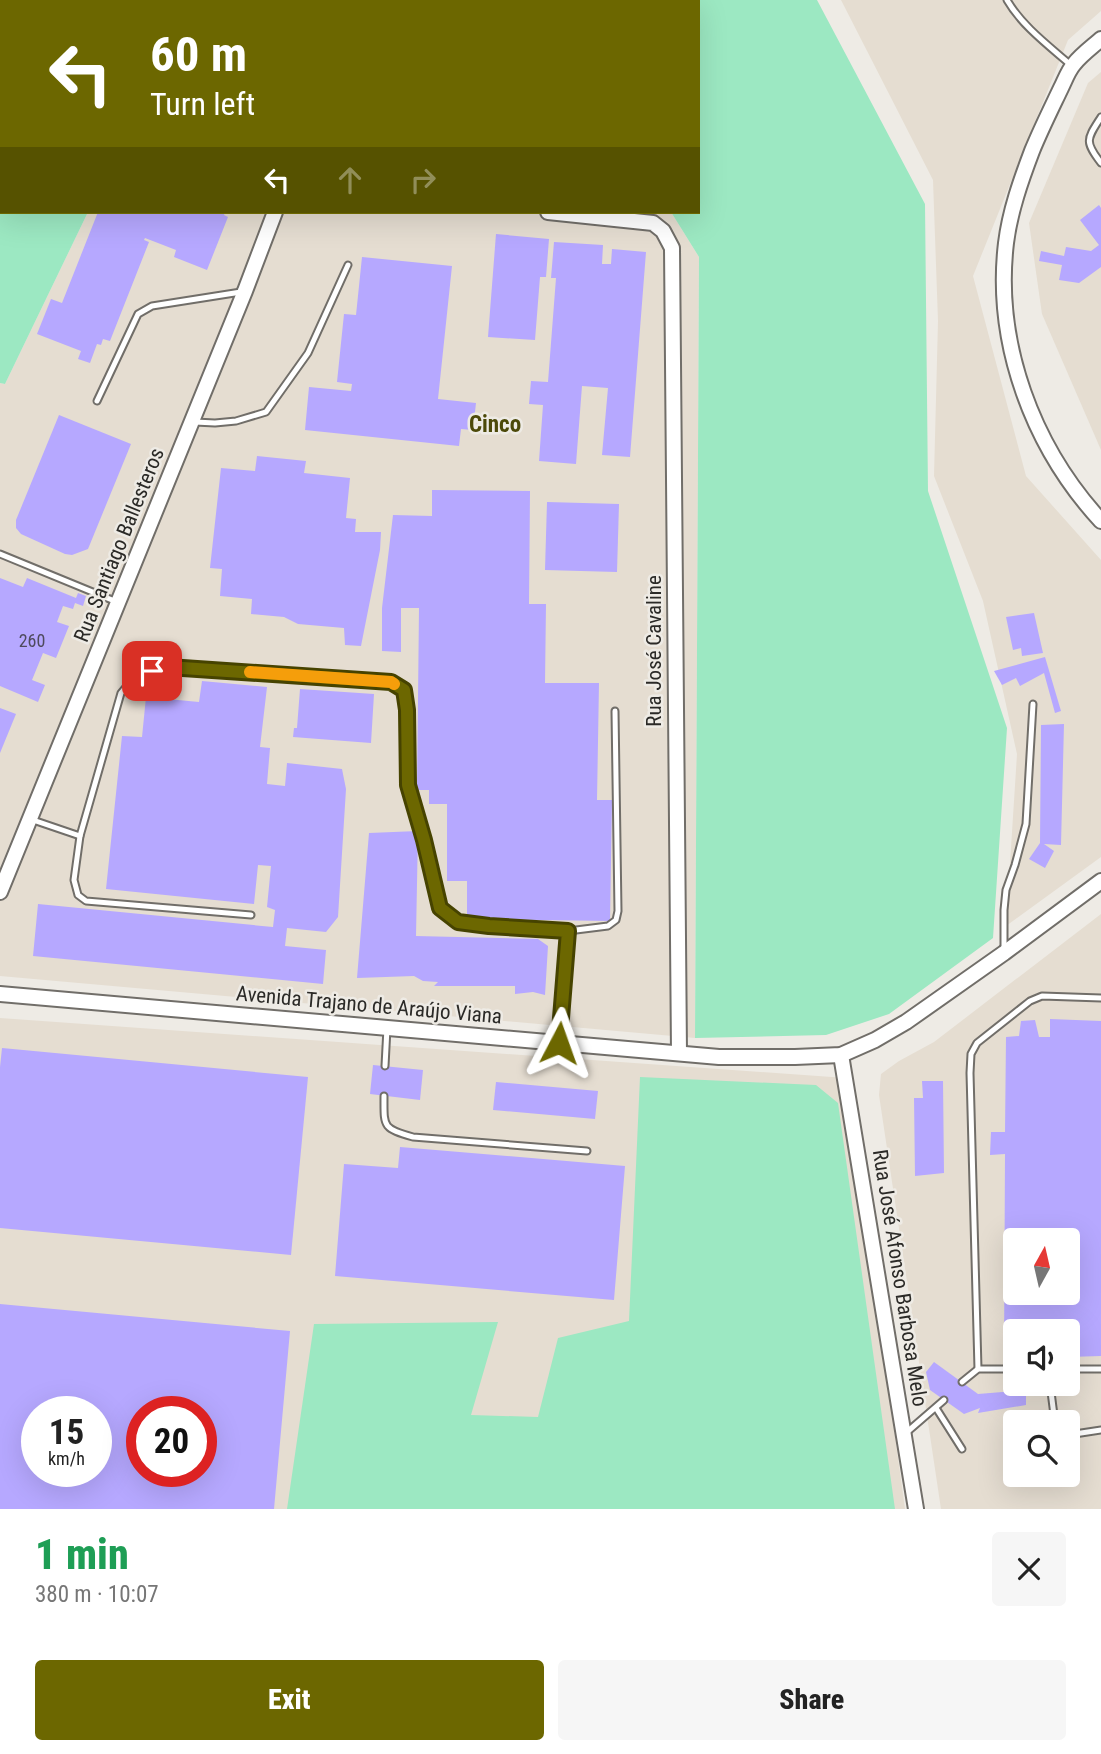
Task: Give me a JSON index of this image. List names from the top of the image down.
{
  "streets": {
    "street": [
      "Rua Santiago Ballesteros",
      "Rua José Cavaline",
      "Avenida Trajano de Araújo Viana",
      "Rua José Afonso Barbosa Melo"
    ]
  },
  "crossings": [
    ["Rua José Cavaline", "Avenida Trajano de Araújo Viana"],
    ["Avenida Trajano de Araújo Viana", "Rua José Afonso Barbosa Melo"]
  ],
  "districts": ["Cinco"],
  "house_numbers": ["260"],
  "north": "top",
  "page": {
    "turn": ["60 m", "Turn left"],
    "speed": "15 km/h",
    "limit": "20",
    "heading": ["1 min", "380 m · 10:07"],
    "buttons": ["Exit", "Share"]
  }
}
